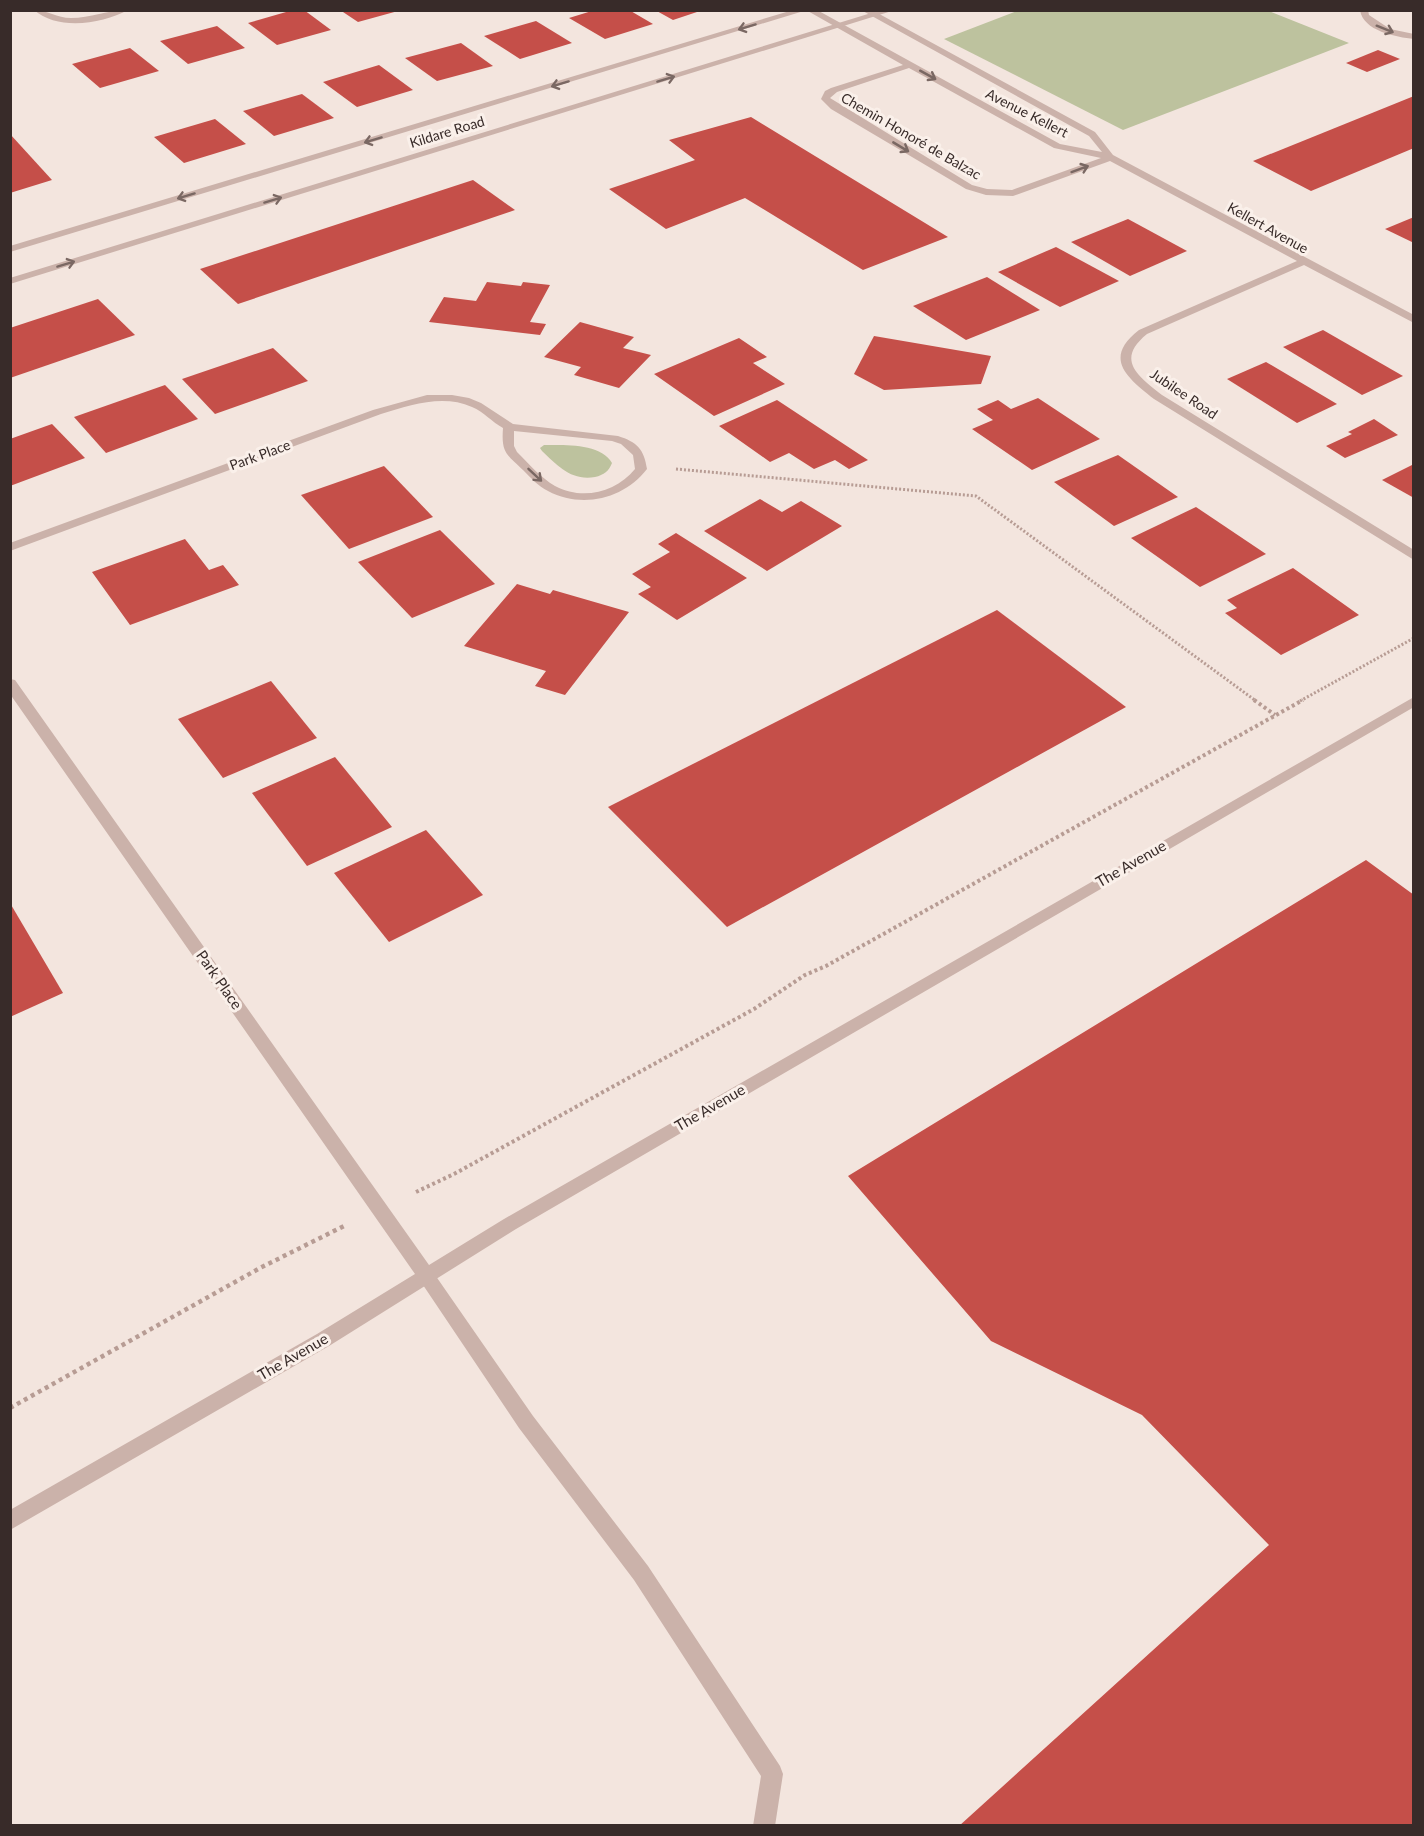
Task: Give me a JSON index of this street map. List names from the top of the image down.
{
  "streets": {
    "street": [
      "Avenue Kellert",
      "Kildare Road",
      "Chemin Honoré de Balzac",
      "Kellert Avenue",
      "Jubilee Road",
      "Park Place",
      "The Avenue"
    ]
  },
  "crossings": [
    ["Avenue Kellert", "Kildare Road"],
    ["Avenue Kellert", "Chemin Honoré de Balzac"],
    ["Avenue Kellert", "Kellert Avenue"],
    ["Chemin Honoré de Balzac", "Kellert Avenue"],
    ["Kellert Avenue", "Jubilee Road"],
    ["Park Place", "The Avenue"]
  ]
}
